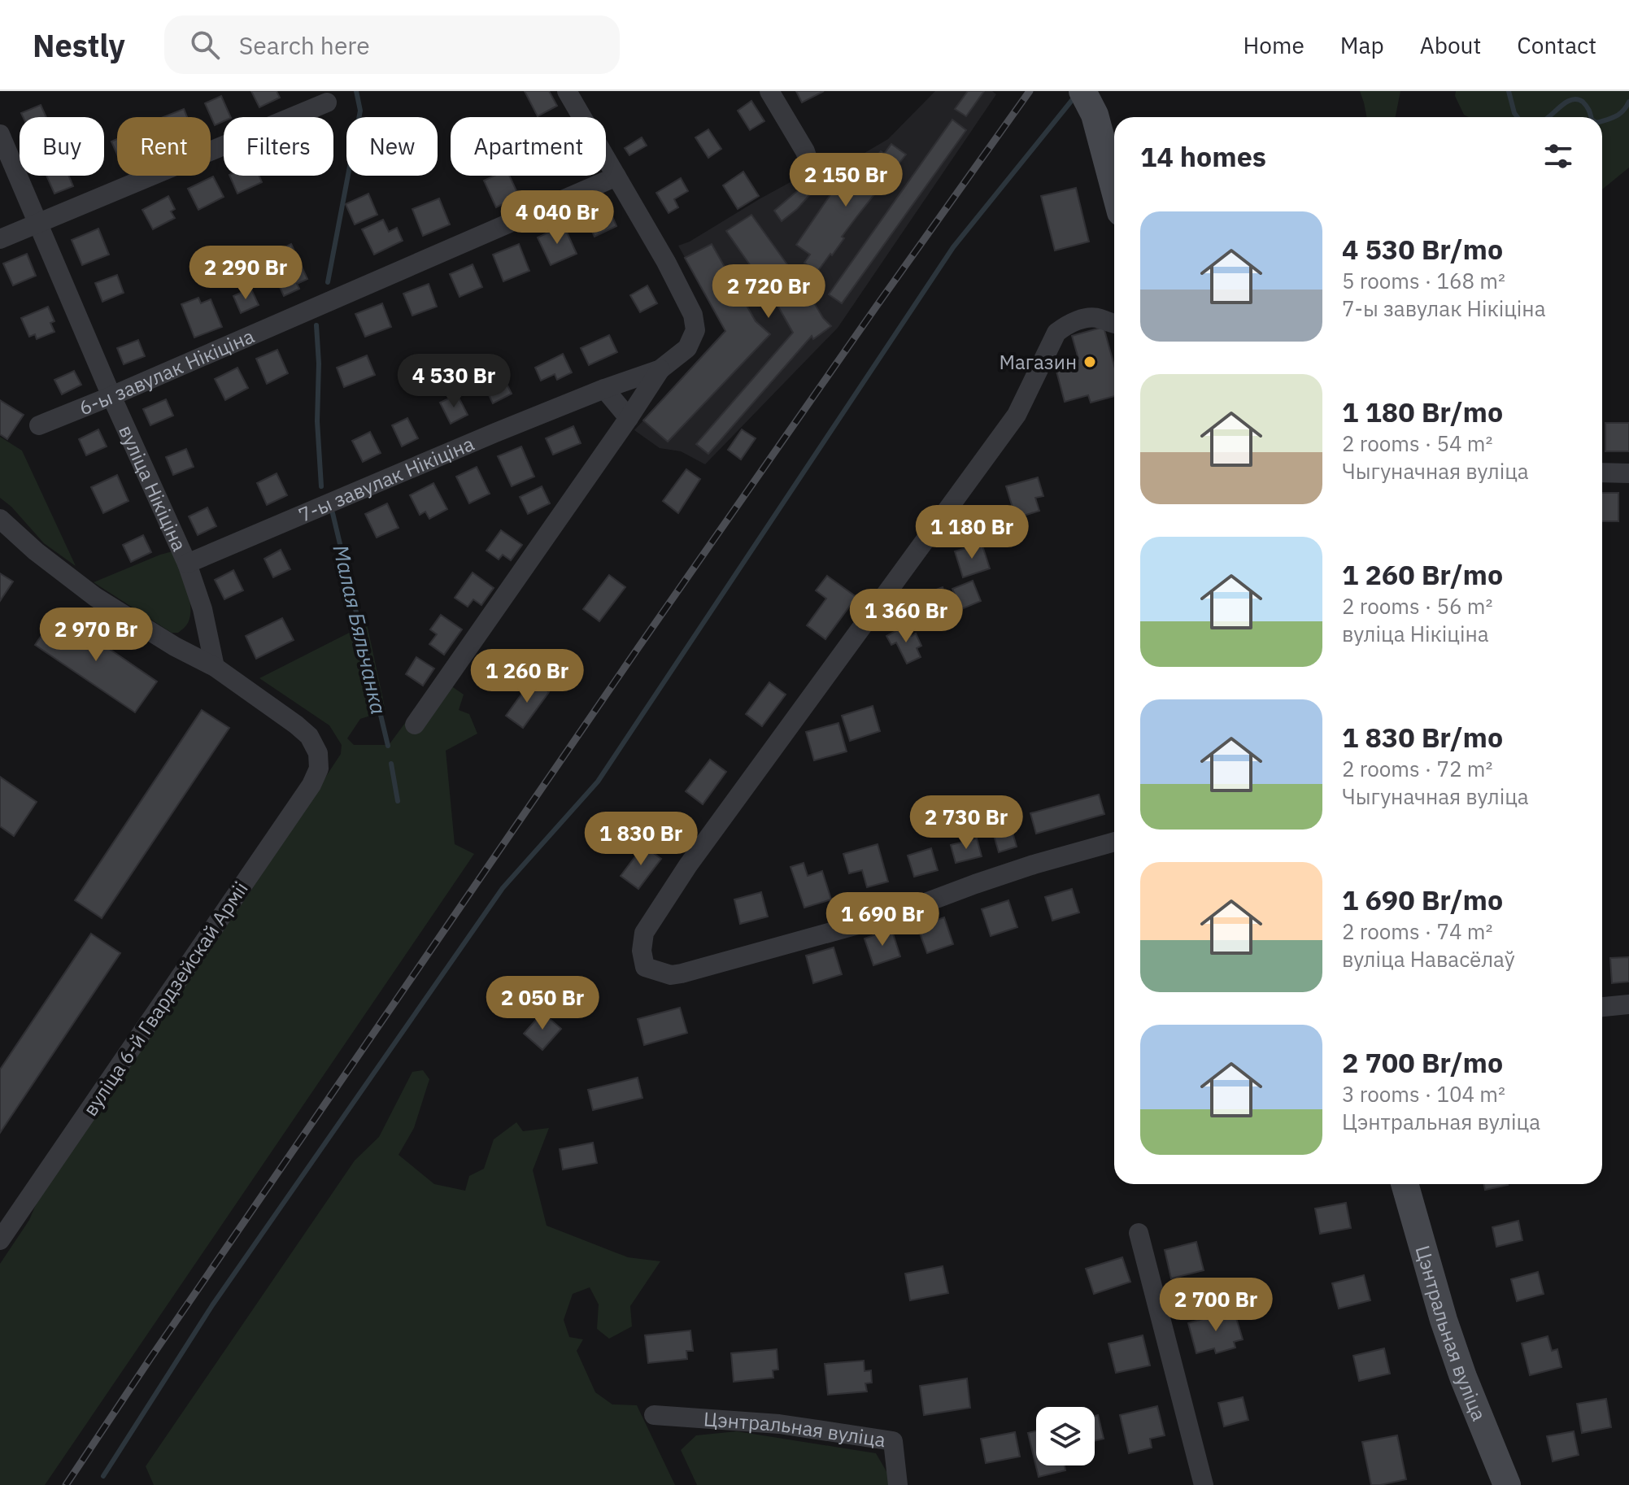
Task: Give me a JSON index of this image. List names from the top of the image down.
{
  "streets": {
    "street": [
      "6-ы завулак Нікіціна",
      "7-ы завулак Нікіціна",
      "вуліца Нікіціна",
      "вуліца 6-й Гвардзейскай Арміі",
      "Цэнтральная вуліца"
    ]
  },
  "crossings": [
    ["6-ы завулак Нікіціна", "вуліца Нікіціна"],
    ["7-ы завулак Нікіціна", "вуліца Нікіціна"],
    ["вуліца Нікіціна", "вуліца 6-й Гвардзейскай Арміі"]
  ],
  "water": ["Малая Бяльчанка"],
  "places": ["Магазин"],
  "page": {
    "header": "Nestly",
    "search": "Search here",
    "nav": [
      "Home",
      "Map",
      "About",
      "Contact"
    ],
    "chip": [
      "Buy",
      "Rent",
      "Filters",
      "New",
      "Apartment"
    ],
    "heading": "14 homes",
    "price": [
      "2 150 Br",
      "4 040 Br",
      "2 290 Br",
      "2 720 Br",
      "4 530 Br",
      "1 180 Br",
      "1 360 Br",
      "2 970 Br",
      "1 260 Br",
      "2 730 Br",
      "1 830 Br",
      "1 690 Br",
      "2 050 Br",
      "2 700 Br"
    ],
    "list": [
      {
        "name": "4 530 Br/mo",
        "note": "5 rooms · 168 m² · 7-ы завулак Нікіціна"
      },
      {
        "name": "1 180 Br/mo",
        "note": "2 rooms · 54 m² · Чыгуначная вуліца"
      },
      {
        "name": "1 260 Br/mo",
        "note": "2 rooms · 56 m² · вуліца Нікіціна"
      },
      {
        "name": "1 830 Br/mo",
        "note": "2 rooms · 72 m² · Чыгуначная вуліца"
      },
      {
        "name": "1 690 Br/mo",
        "note": "2 rooms · 74 m² · вуліца Навасёлаў"
      },
      {
        "name": "2 700 Br/mo",
        "note": "3 rooms · 104 m² · Цэнтральная вуліца"
      }
    ]
  }
}
